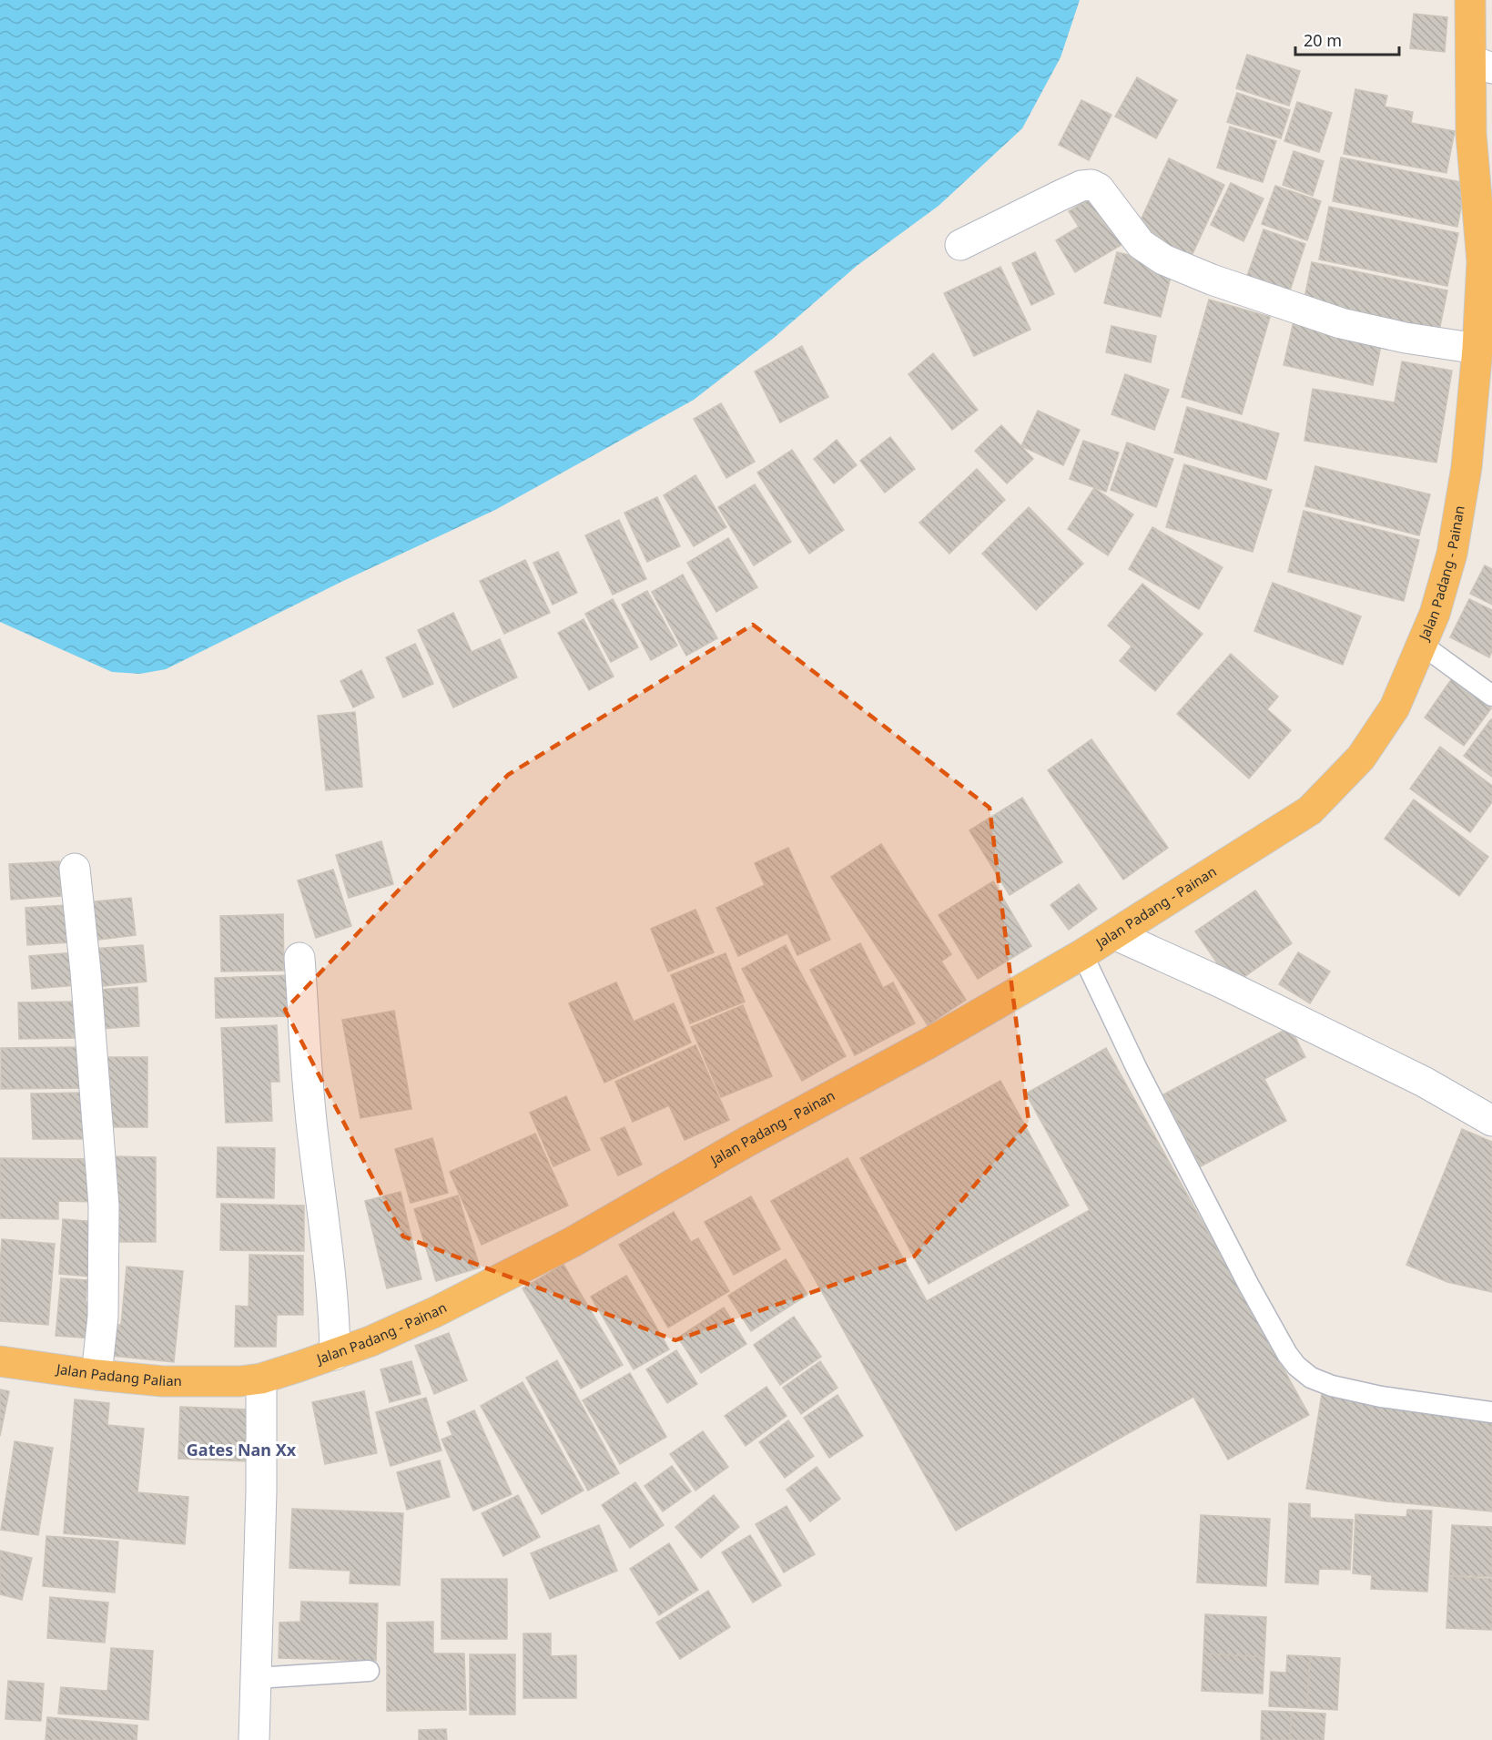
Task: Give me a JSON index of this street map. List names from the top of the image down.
{
  "streets": {
    "highway": ["Jalan Padang - Painan", "Jalan Padang Palian"]
  },
  "crossings": [
    ["Jalan Padang - Painan", "Jalan Padang Palian"]
  ],
  "districts": ["Gates Nan Xx"],
  "scale_bar": "20 m"
}
